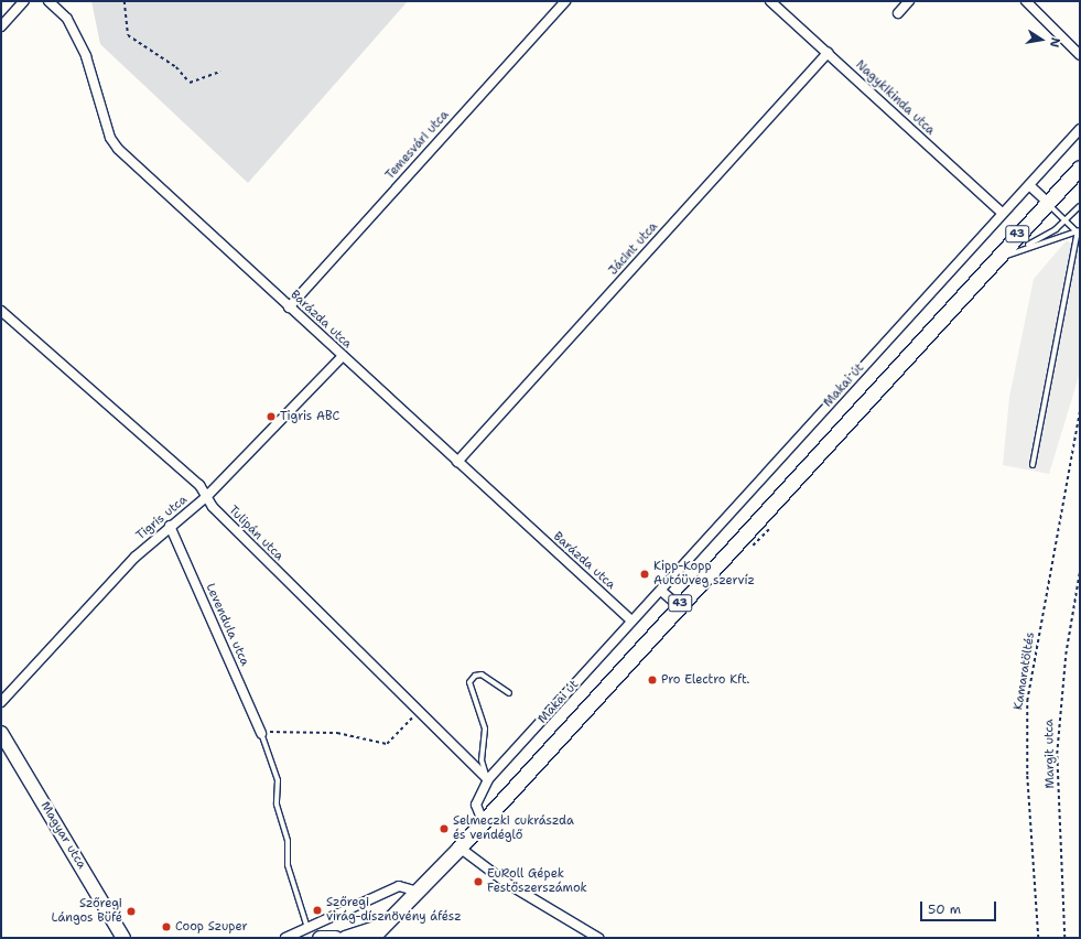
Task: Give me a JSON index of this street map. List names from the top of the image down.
{
  "streets": {
    "main road": ["43", "Makai út"],
    "street": [
      "Nagykikinda utca",
      "Temesvári utca",
      "Jácint utca",
      "Barázda utca",
      "Tigris utca",
      "Tulipán utca",
      "Levendula utca",
      "Magyar utca"
    ],
    "path": ["Kamaratöltés", "Margit utca"]
  },
  "crossings": [
    ["Nagykikinda utca", "Jácint utca"],
    ["Nagykikinda utca", "Makai út"],
    ["Temesvári utca", "Barázda utca"],
    ["Jácint utca", "Barázda utca"],
    ["Barázda utca", "Makai út"],
    ["Barázda utca", "Tigris utca"],
    ["Makai út", "Tulipán utca"],
    ["Tigris utca", "Tulipán utca"],
    ["Tigris utca", "Levendula utca"]
  ],
  "places": [
    "Tigris ABC",
    "Kipp-Kopp Autóüveg szervíz",
    "Pro Electro Kft.",
    "Selmeczki cukrászda és vendéglő",
    "EuRoll Gépek Festőszerszámok",
    "Szőregi virág-dísznövény áfész",
    "Szőregi Lángos Büfé",
    "Coop Szuper"
  ],
  "scale_bar": "50 m",
  "north": "right"
}
